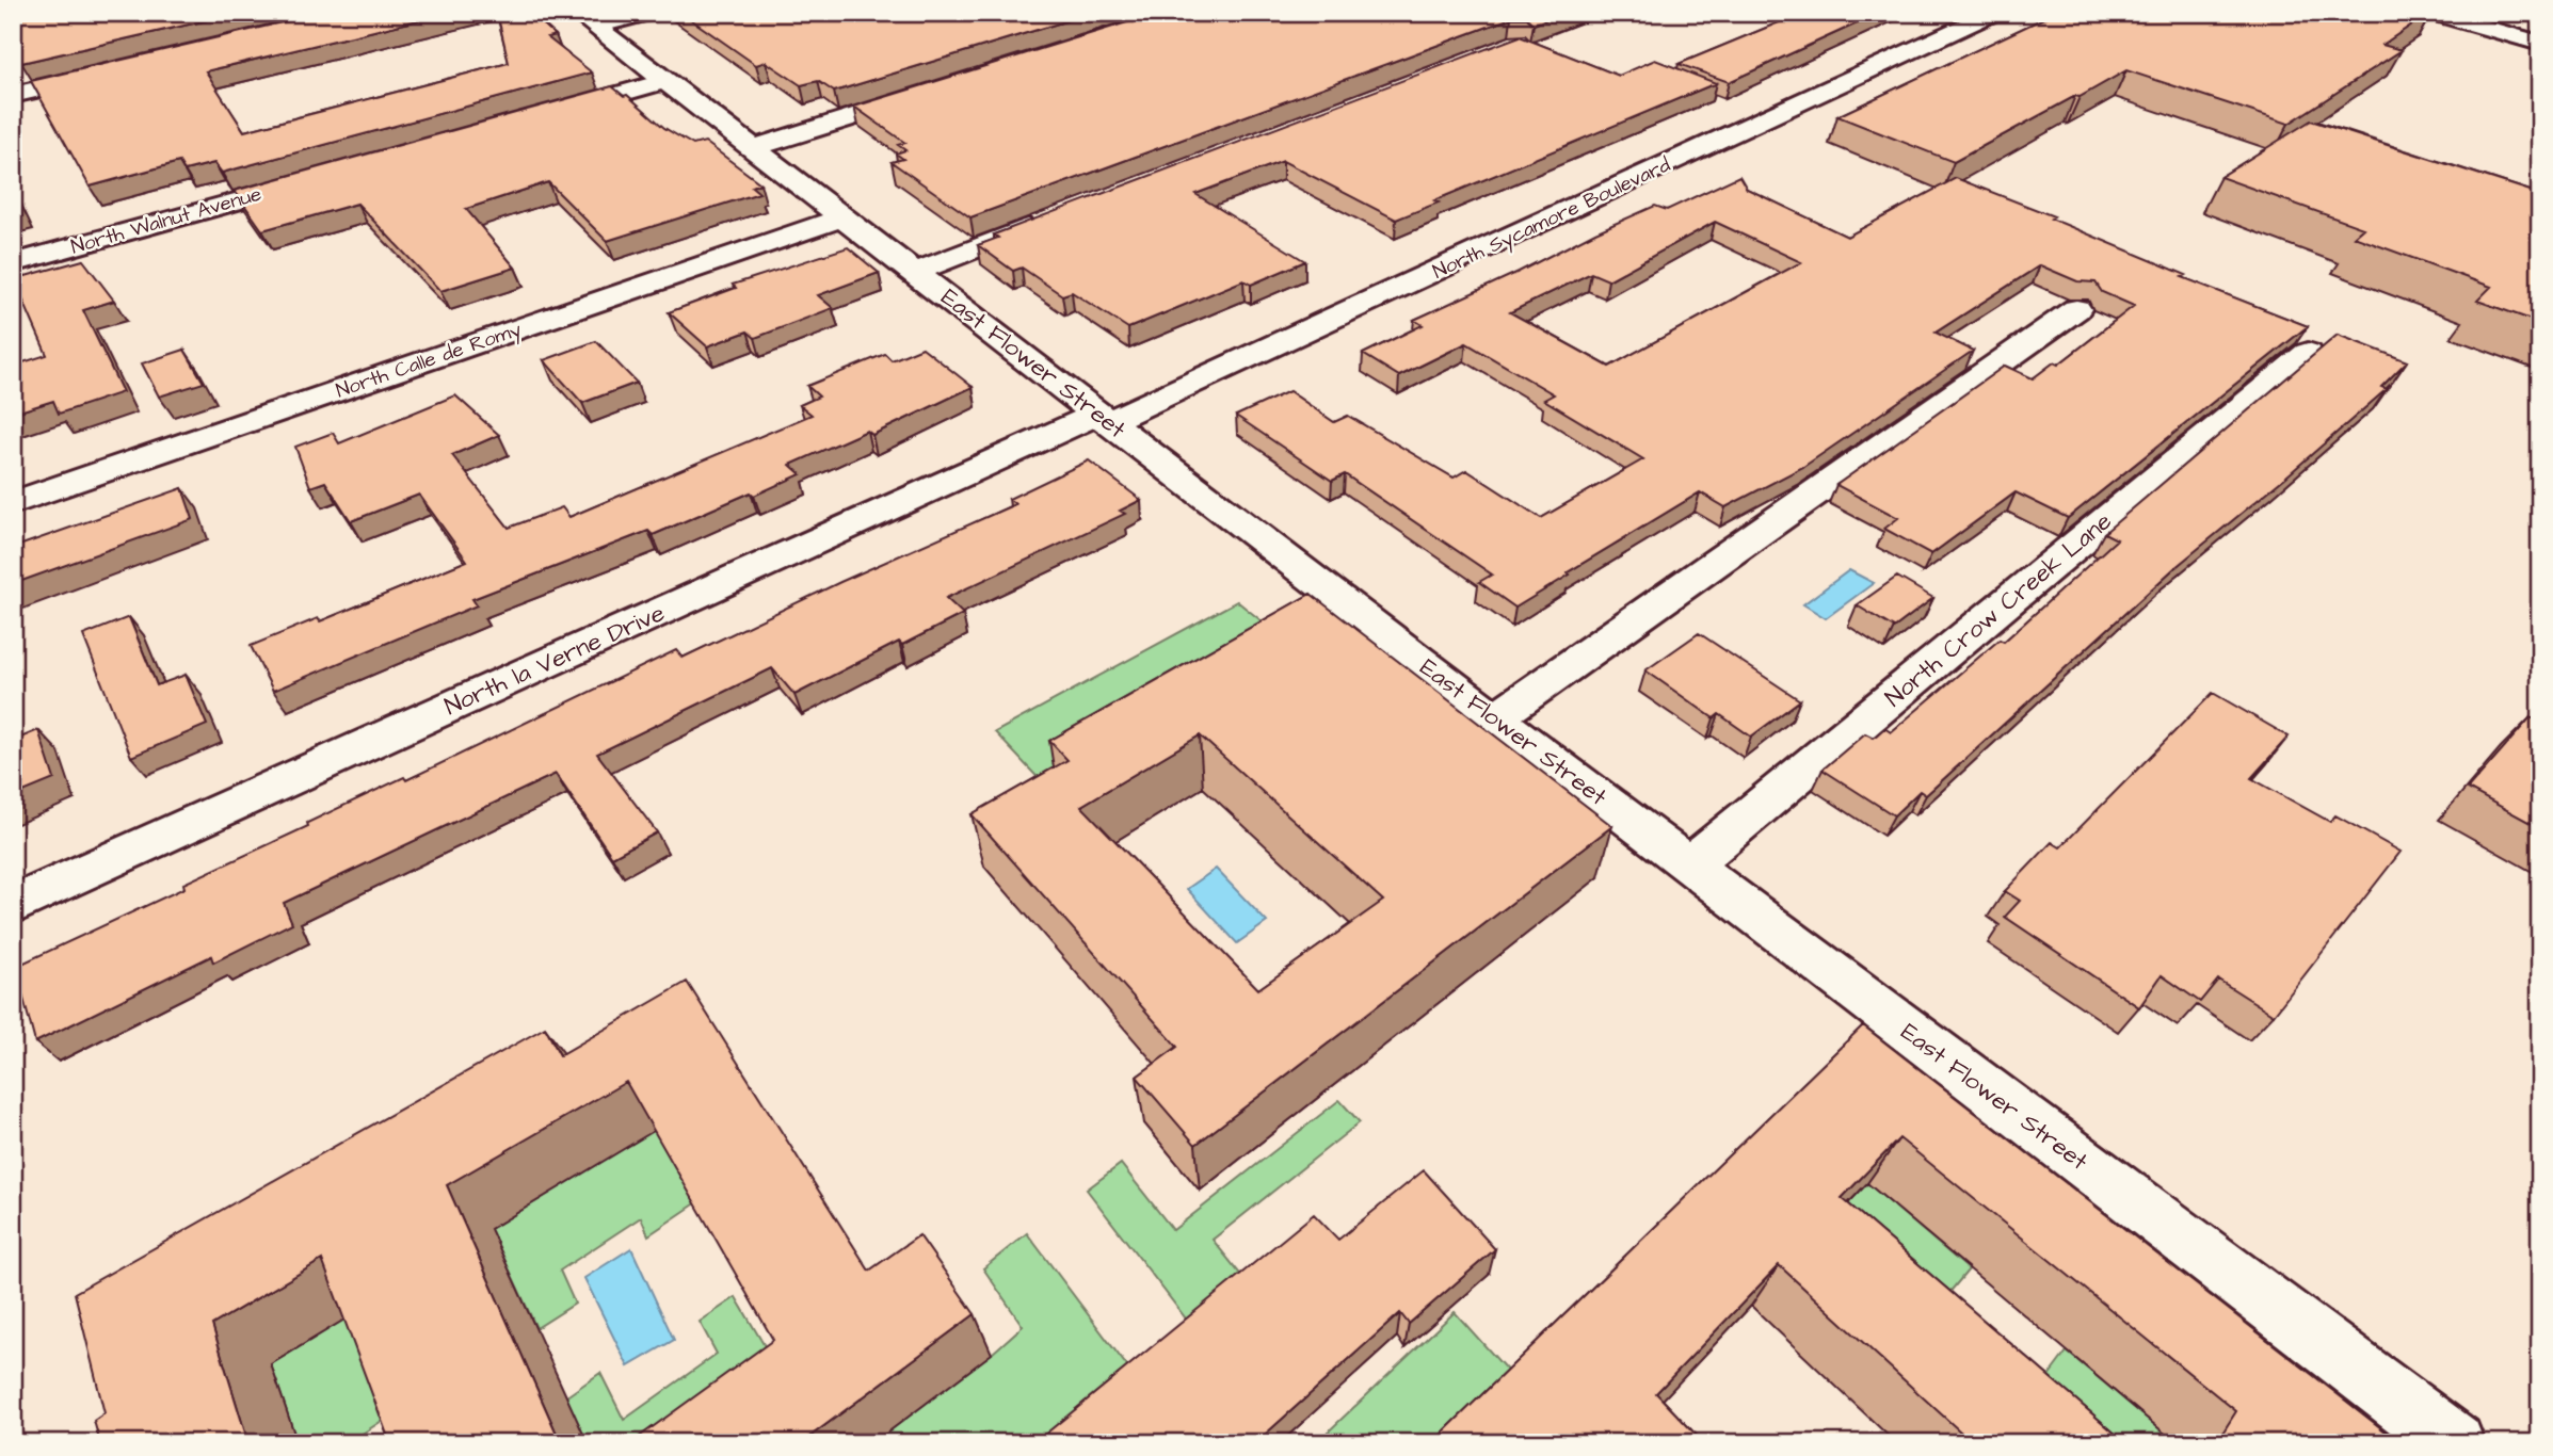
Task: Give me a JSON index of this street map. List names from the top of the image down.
{
  "streets": {
    "street": [
      "North Sycamore Boulevard",
      "North Walnut Avenue",
      "North Calle de Romy",
      "East Flower Street",
      "North Crow Creek Lane",
      "North la Verne Drive"
    ]
  },
  "crossings": [
    ["North Sycamore Boulevard", "East Flower Street"],
    ["North Sycamore Boulevard", "North la Verne Drive"],
    ["North Calle de Romy", "East Flower Street"],
    ["East Flower Street", "North Crow Creek Lane"],
    ["East Flower Street", "North la Verne Drive"]
  ]
}
